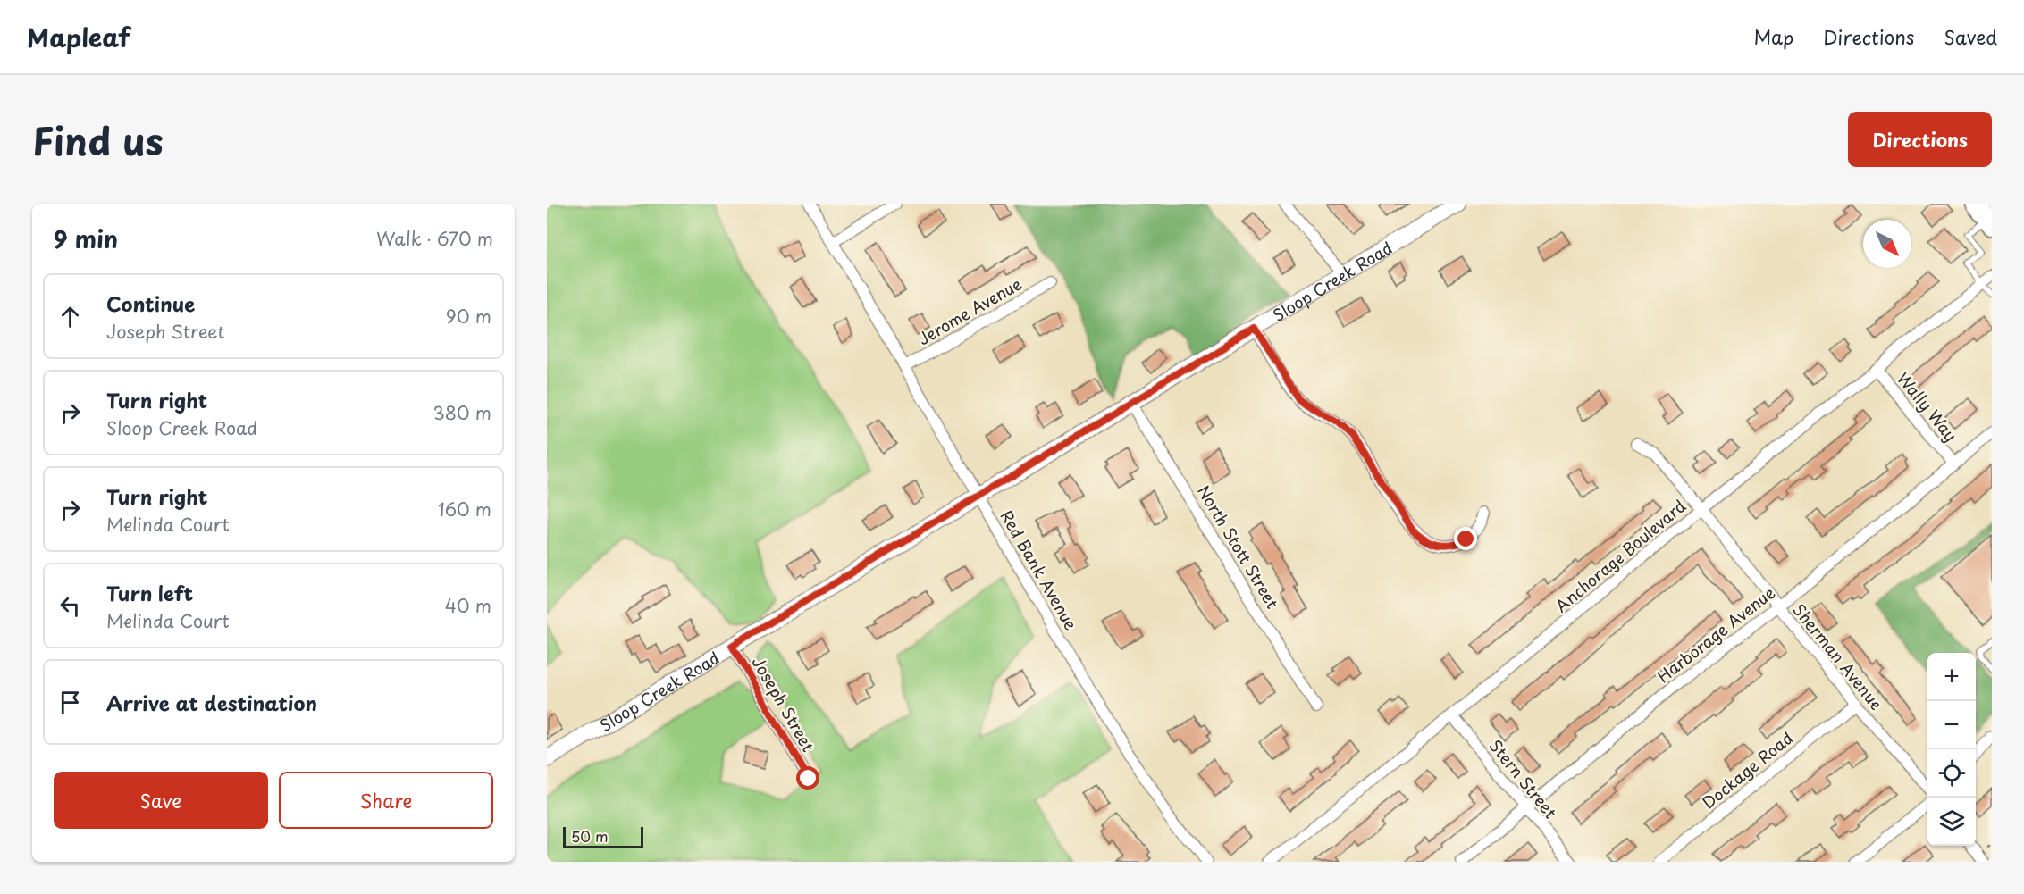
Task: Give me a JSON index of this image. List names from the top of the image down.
{
  "streets": {
    "street": [
      "Sloop Creek Road",
      "Jerome Avenue",
      "Wally Way",
      "North Stott Street",
      "Anchorage Boulevard",
      "Red Bank Avenue",
      "Harborage Avenue",
      "Sherman Avenue",
      "Joseph Street",
      "Dockage Road",
      "Stern Street"
    ]
  },
  "crossings": [
    ["Sloop Creek Road", "North Stott Street"],
    ["Sloop Creek Road", "Red Bank Avenue"],
    ["Sloop Creek Road", "Joseph Street"],
    ["Jerome Avenue", "Red Bank Avenue"],
    ["Wally Way", "Anchorage Boulevard"],
    ["Wally Way", "Harborage Avenue"],
    ["Anchorage Boulevard", "Sherman Avenue"],
    ["Anchorage Boulevard", "Stern Street"],
    ["Harborage Avenue", "Sherman Avenue"],
    ["Harborage Avenue", "Stern Street"],
    ["Sherman Avenue", "Dockage Road"]
  ],
  "scale_bar": "50 m",
  "north": "bottom right",
  "page": {
    "header": "Mapleaf",
    "nav": ["Map", "Directions", "Saved"],
    "title": "Find us",
    "buttons": [
      "Directions",
      ["Save", "Share"]
    ],
    "heading": ["9 min", "Walk · 670 m"],
    "list": [
      ["Continue", "Joseph Street", "90 m"],
      ["Turn right", "Sloop Creek Road", "380 m"],
      ["Turn right", "Melinda Court", "160 m"],
      ["Turn left", "Melinda Court", "40 m"],
      "Arrive at destination"
    ],
    "map_buttons": ["+", "−"],
    "scale": "50 m"
  }
}
